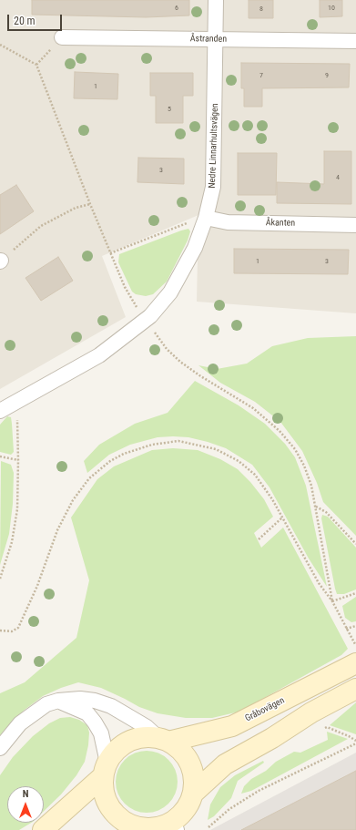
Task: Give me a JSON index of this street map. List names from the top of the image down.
{
  "streets": {
    "main road": ["Gråbovägen"],
    "street": ["Åstranden", "Nedre Linnarhultsvägen", "Åkanten"]
  },
  "crossings": [
    ["Åstranden", "Nedre Linnarhultsvägen"],
    ["Nedre Linnarhultsvägen", "Åkanten"]
  ],
  "house_numbers": [
    "6",
    "10",
    "8",
    "7",
    "9",
    "1",
    "5",
    "3",
    "4",
    "1",
    "3"
  ],
  "scale_bar": "20 m",
  "north": "top"
}
